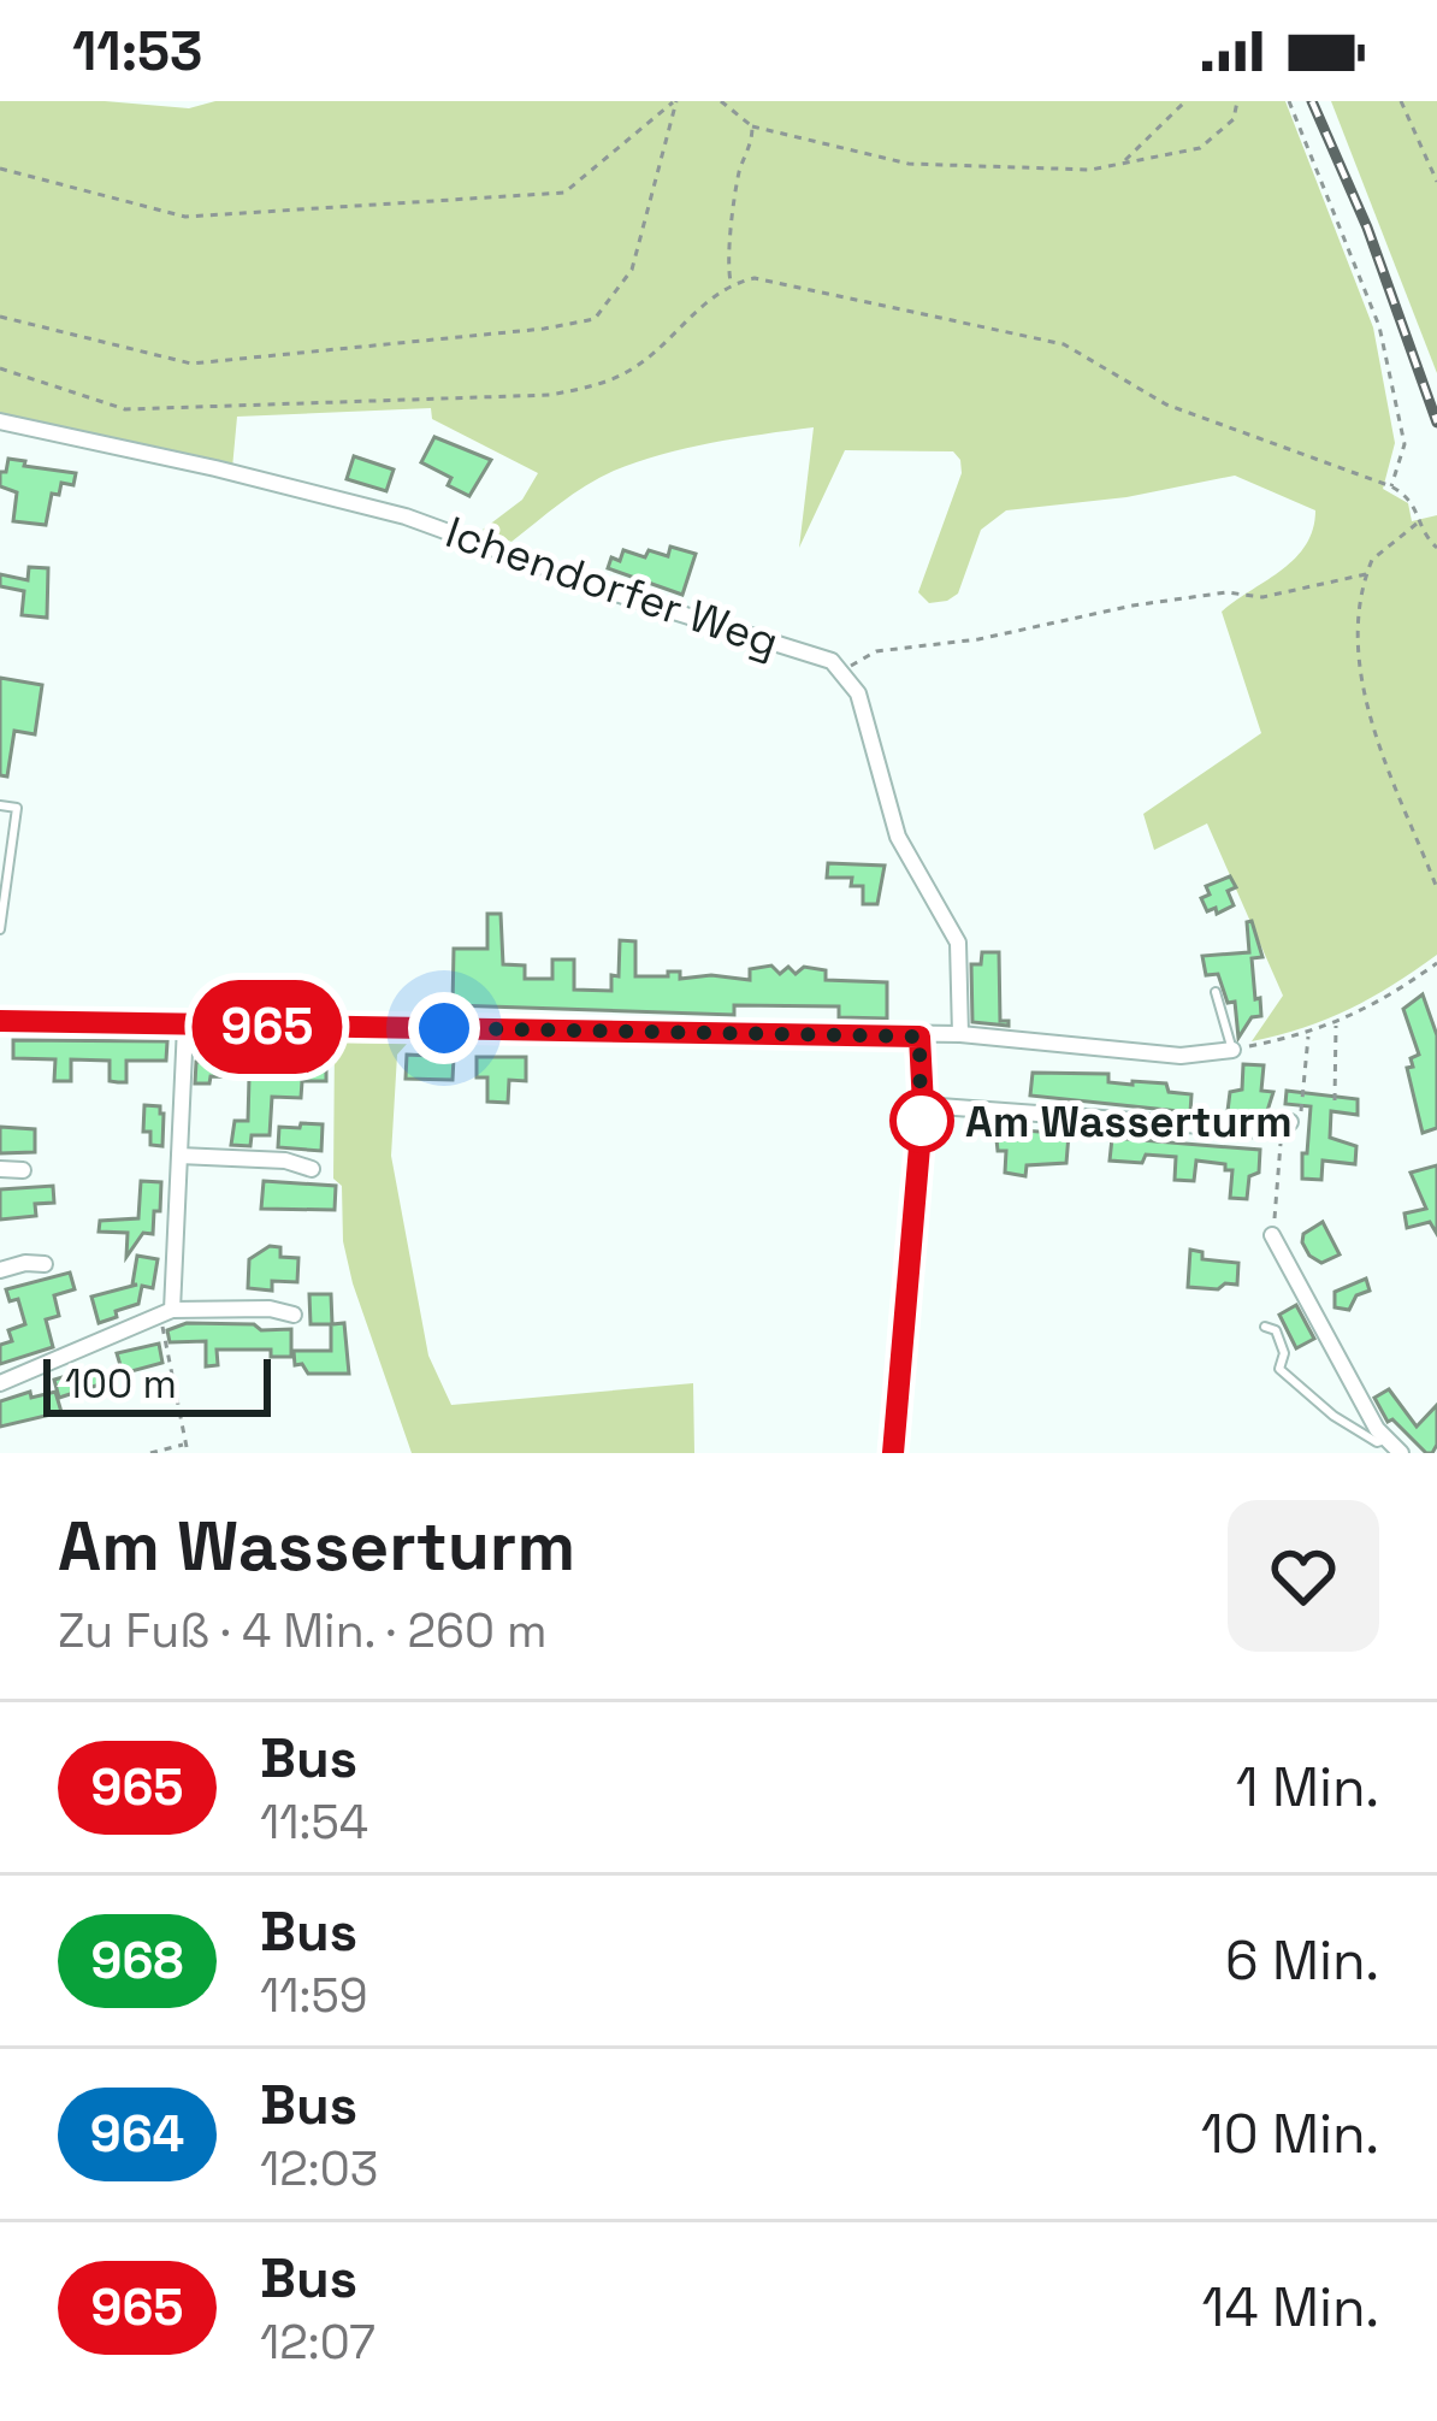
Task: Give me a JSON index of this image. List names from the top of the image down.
{
  "streets": {
    "street": ["Ichendorfer Weg"]
  },
  "places": ["Am Wasserturm"],
  "lines": ["bus line 965"],
  "scale_bar": "100 m",
  "page": {
    "status": "11:53",
    "on_map": "965",
    "scale": "100 m",
    "heading": ["Am Wasserturm", "Zu Fuß · 4 Min. · 260 m"],
    "list": [
      {
        "mark": "965",
        "name": "Bus",
        "note": "11:54",
        "value": "1 Min."
      },
      {
        "mark": "968",
        "name": "Bus",
        "note": "11:59",
        "value": "6 Min."
      },
      {
        "mark": "964",
        "name": "Bus",
        "note": "12:03",
        "value": "10 Min."
      },
      {
        "mark": "965",
        "name": "Bus",
        "note": "12:07",
        "value": "14 Min."
      }
    ]
  }
}
